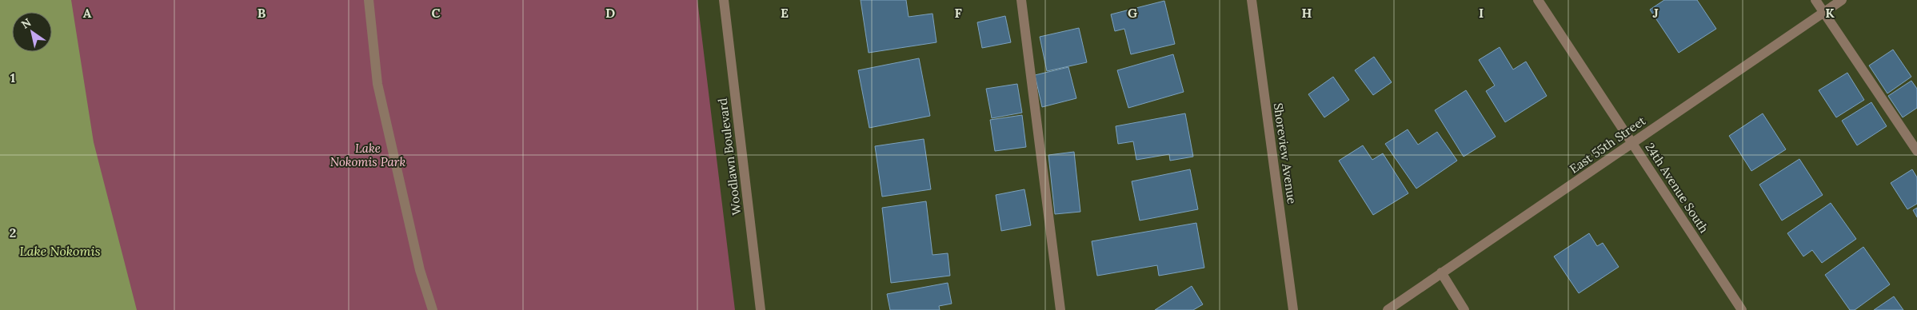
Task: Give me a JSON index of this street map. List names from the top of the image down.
{
  "streets": {
    "street": [
      "East 55th Street",
      "Shoreview Avenue",
      "Woodlawn Boulevard",
      "24th Avenue South"
    ]
  },
  "crossings": [
    ["East 55th Street", "24th Avenue South"]
  ],
  "water": ["Lake Nokomis"],
  "parks": ["Lake Nokomis Park"],
  "north": "top left",
  "grid": {
    "columns": [
      "A",
      "B",
      "C",
      "D",
      "E",
      "F",
      "G",
      "H",
      "I",
      "J",
      "K"
    ],
    "rows": ["1", "2"]
  }
}
